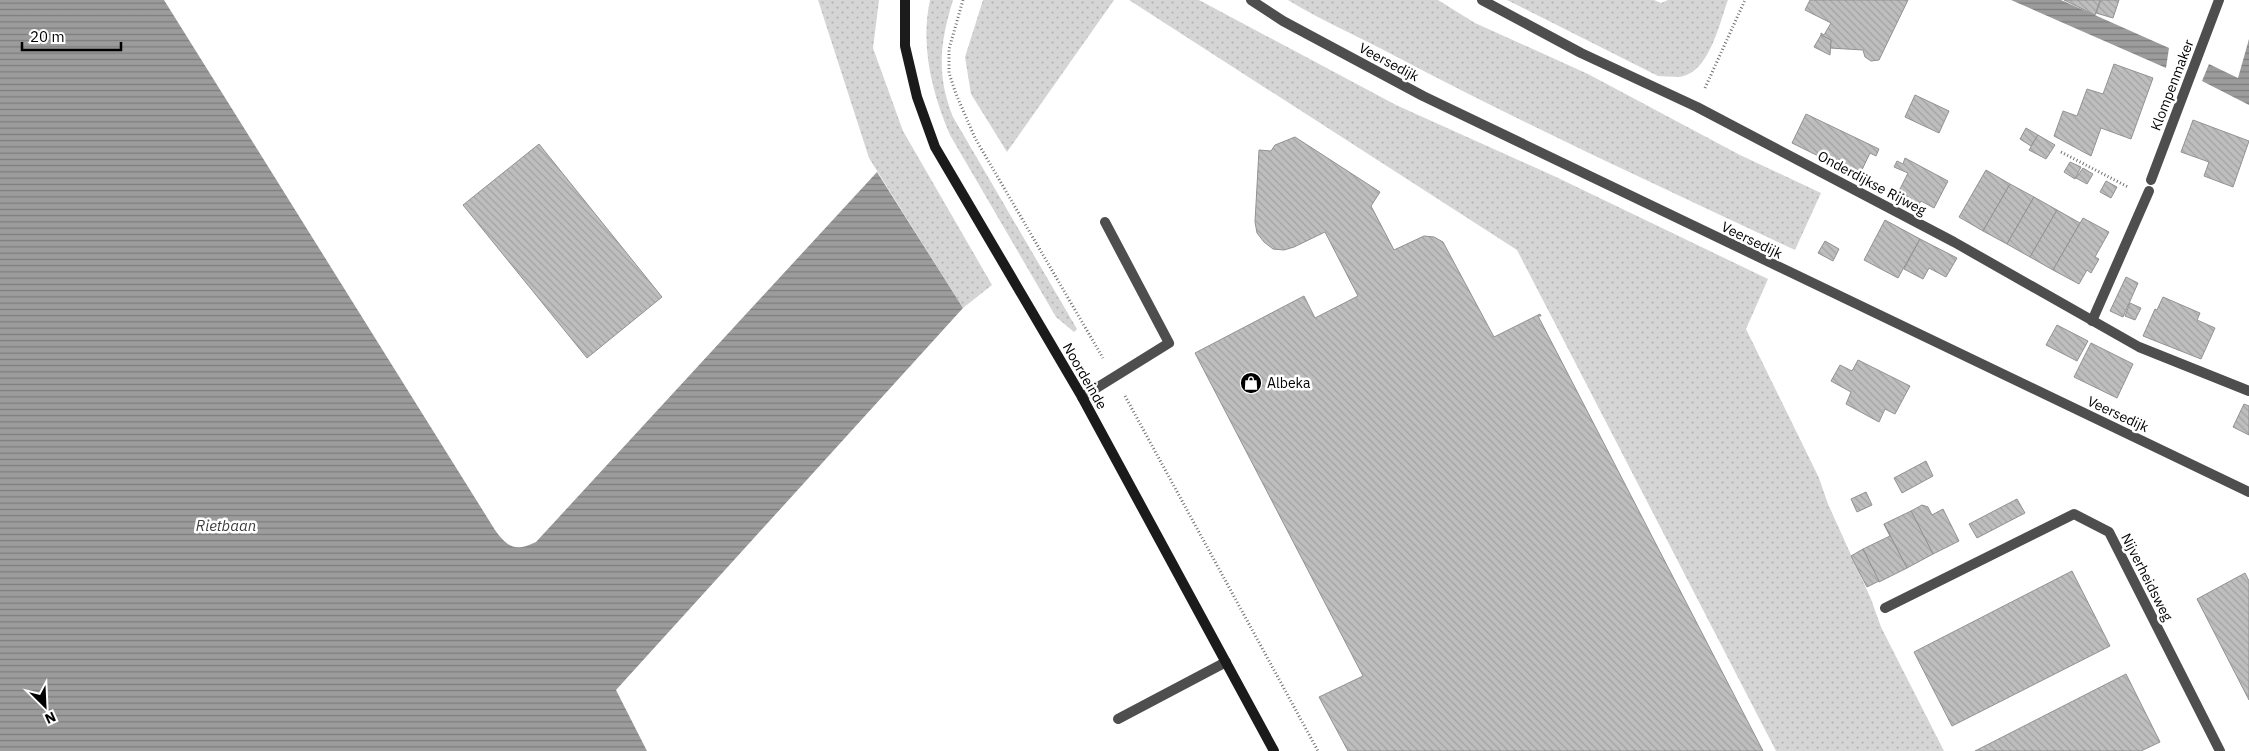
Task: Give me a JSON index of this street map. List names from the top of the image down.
{
  "streets": {
    "main road": ["Noordeinde"],
    "street": [
      "Veersedijk",
      "Klompenmaker",
      "Onderdijkse Rijweg",
      "Nijverheidsweg"
    ]
  },
  "water": ["Rietbaan"],
  "places": {
    "shop": ["Albeka"]
  },
  "scale_bar": "20 m",
  "north": "bottom right"
}
